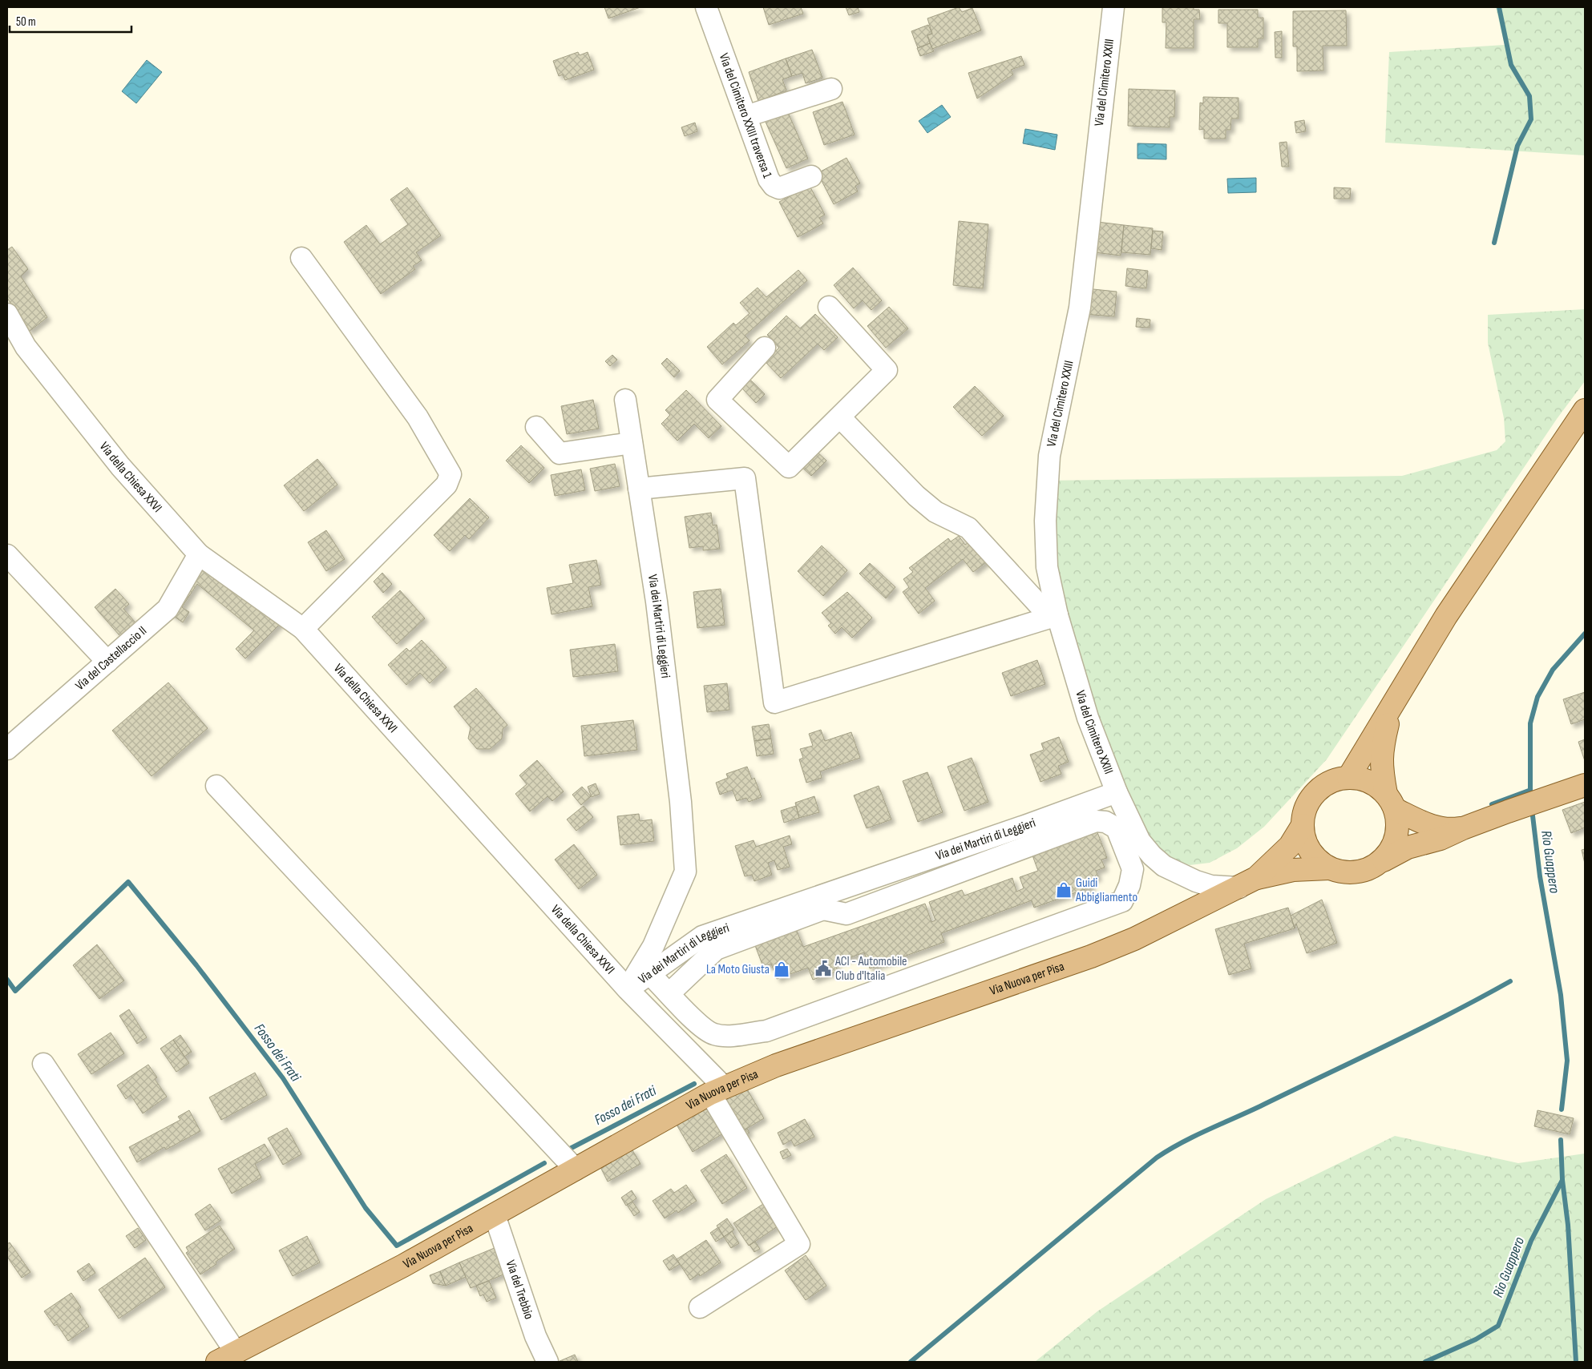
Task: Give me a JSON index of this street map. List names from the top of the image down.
{
  "streets": {
    "main road": ["Via Nuova per Pisa"],
    "street": [
      "Via del Cimitero XXIII",
      "Via del Cimitero XXIII traversa 1",
      "Via della Chiesa XXVI",
      "Via dei Martiri di Leggieri",
      "Via del Castellaccio II",
      "Via del Trebbio"
    ]
  },
  "crossings": [
    ["Via del Cimitero XXIII", "Via dei Martiri di Leggieri"],
    ["Via del Cimitero XXIII", "Via Nuova per Pisa"],
    ["Via della Chiesa XXVI", "Via dei Martiri di Leggieri"],
    ["Via della Chiesa XXVI", "Via del Castellaccio II"],
    ["Via della Chiesa XXVI", "Via Nuova per Pisa"],
    ["Via Nuova per Pisa", "Via del Trebbio"]
  ],
  "water": ["Rio Guappero", "Fosso dei Frati"],
  "places": {
    "shop": ["Guidi Abbigliamento", "La Moto Giusta"],
    "public building": ["ACI - Automobile Club d'Italia"]
  },
  "scale_bar": "50 m"
}
